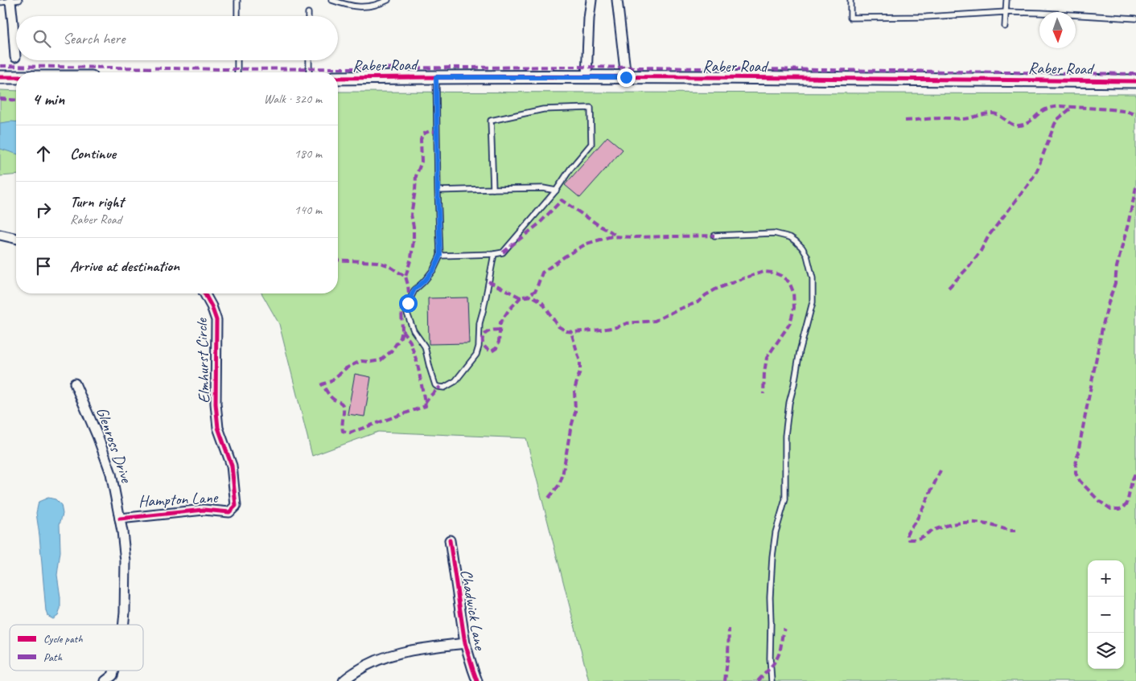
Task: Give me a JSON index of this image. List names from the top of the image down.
{
  "streets": {
    "street": [
      "Raber Road",
      "Elmhurst Circle",
      "Glenross Drive",
      "Hampton Lane",
      "Chadwick Lane"
    ]
  },
  "crossings": [
    ["Elmhurst Circle", "Hampton Lane"],
    ["Glenross Drive", "Hampton Lane"]
  ],
  "legend": ["Cycle path", "Path"],
  "north": "bottom",
  "page": {
    "search": "Search here",
    "heading": ["4 min", "Walk · 320 m"],
    "list": [
      ["Continue", "180 m"],
      ["Turn right", "Raber Road", "140 m"],
      "Arrive at destination"
    ],
    "map_buttons": ["+", "−"]
  }
}
